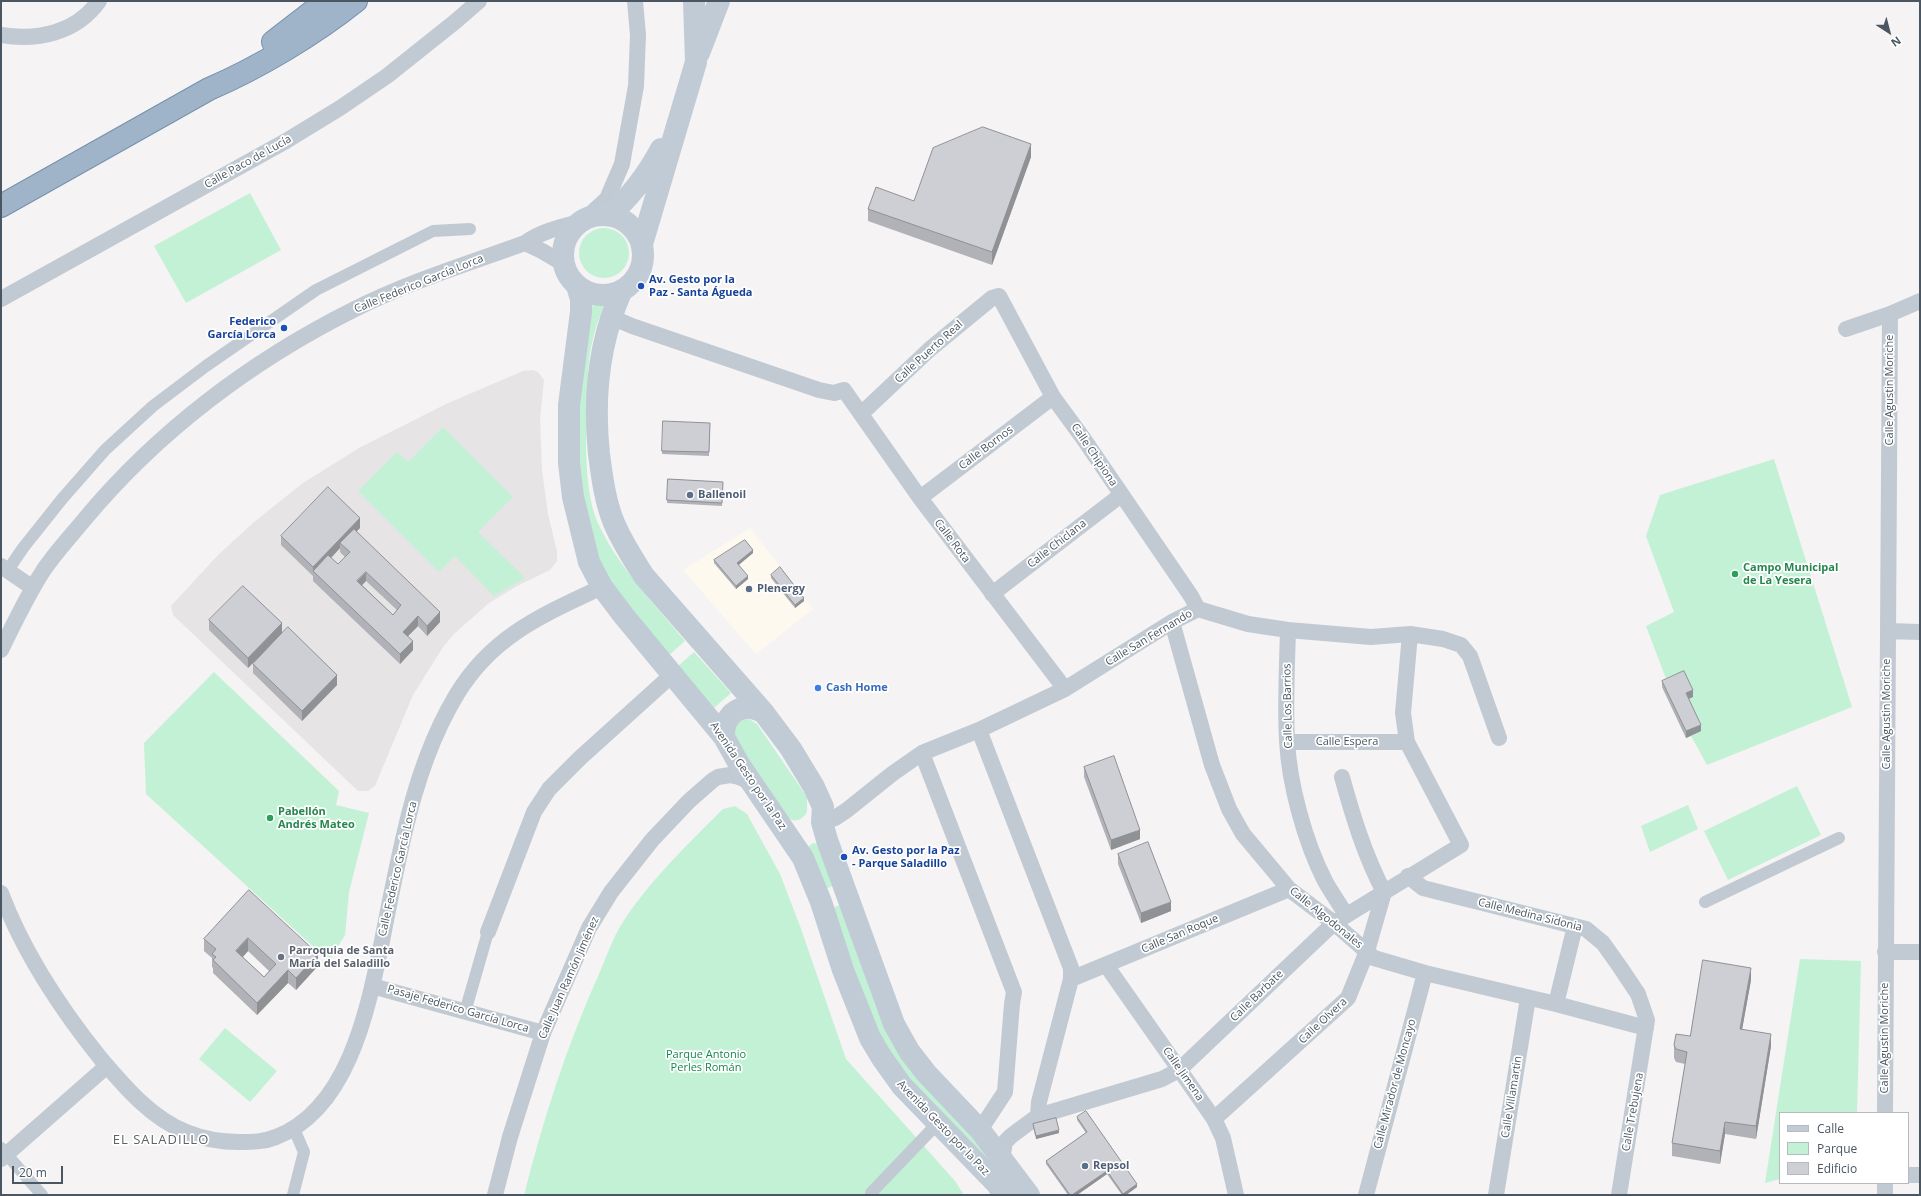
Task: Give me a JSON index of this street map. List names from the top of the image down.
{
  "streets": {
    "main road": ["Avenida Gesto por la Paz"],
    "street": [
      "Calle Paco de Lucía",
      "Calle Federico García Lorca",
      "Calle Puerto Real",
      "Calle Agustin Moriche",
      "Calle Bornos",
      "Calle Chipiona",
      "Calle Rota",
      "Calle Chiclana",
      "Calle San Fernando",
      "Calle Los Barrios",
      "Calle Espera",
      "Calle Medina Sidonia",
      "Calle Algodonales",
      "Calle San Roque",
      "Calle Juan Ramón Jiménez",
      "Calle Barbate",
      "Pasaje Federico García Lorca",
      "Calle Olvera",
      "Calle Jimena",
      "Calle Mirador de Moncayo",
      "Calle Villamartin",
      "Calle Trebujena"
    ]
  },
  "crossings": [
    ["Calle Federico García Lorca", "Avenida Gesto por la Paz"],
    ["Calle Federico García Lorca", "Pasaje Federico García Lorca"],
    ["Calle Puerto Real", "Calle Chipiona"],
    ["Calle Puerto Real", "Calle Rota"],
    ["Calle Bornos", "Calle Chipiona"],
    ["Calle Bornos", "Calle Rota"],
    ["Calle Chipiona", "Calle Chiclana"],
    ["Calle Chipiona", "Calle San Fernando"],
    ["Calle Rota", "Calle Chiclana"],
    ["Calle Rota", "Calle San Fernando"],
    ["Calle Rota", "Avenida Gesto por la Paz"],
    ["Calle San Fernando", "Calle Los Barrios"],
    ["Calle San Fernando", "Avenida Gesto por la Paz"],
    ["Calle San Fernando", "Calle Algodonales"],
    ["Calle Los Barrios", "Calle Espera"],
    ["Calle Los Barrios", "Calle Algodonales"],
    ["Calle Los Barrios", "Calle Barbate"],
    ["Calle Espera", "Calle Barbate"],
    ["Avenida Gesto por la Paz", "Calle Juan Ramón Jiménez"],
    ["Avenida Gesto por la Paz", "Calle Barbate"],
    ["Calle Medina Sidonia", "Calle Algodonales"],
    ["Calle Medina Sidonia", "Calle Barbate"],
    ["Calle Medina Sidonia", "Calle Trebujena"],
    ["Calle Algodonales", "Calle San Roque"],
    ["Calle Algodonales", "Calle Barbate"],
    ["Calle Algodonales", "Calle Olvera"],
    ["Calle Algodonales", "Calle Mirador de Moncayo"],
    ["Calle Algodonales", "Calle Villamartin"],
    ["Calle Algodonales", "Calle Trebujena"],
    ["Calle San Roque", "Calle Jimena"],
    ["Calle Juan Ramón Jiménez", "Pasaje Federico García Lorca"],
    ["Calle Barbate", "Calle Olvera"],
    ["Calle Barbate", "Calle Jimena"],
    ["Calle Olvera", "Calle Jimena"]
  ],
  "districts": ["EL SALADILLO"],
  "parks": ["Parque Antonio Perles Román"],
  "places": [
    "Av. Gesto por la Paz - Santa Águeda",
    "Federico García Lorca",
    "Ballenoil",
    "Campo Municipal de La Yesera",
    "Plenergy",
    "Cash Home",
    "Pabellón Andrés Mateo",
    "Av. Gesto por la Paz - Parque Saladillo",
    "Parroquia de Santa María del Saladillo",
    "Repsol"
  ],
  "legend": ["Calle", "Parque", "Edificio"],
  "scale_bar": "20 m",
  "north": "bottom right"
}
